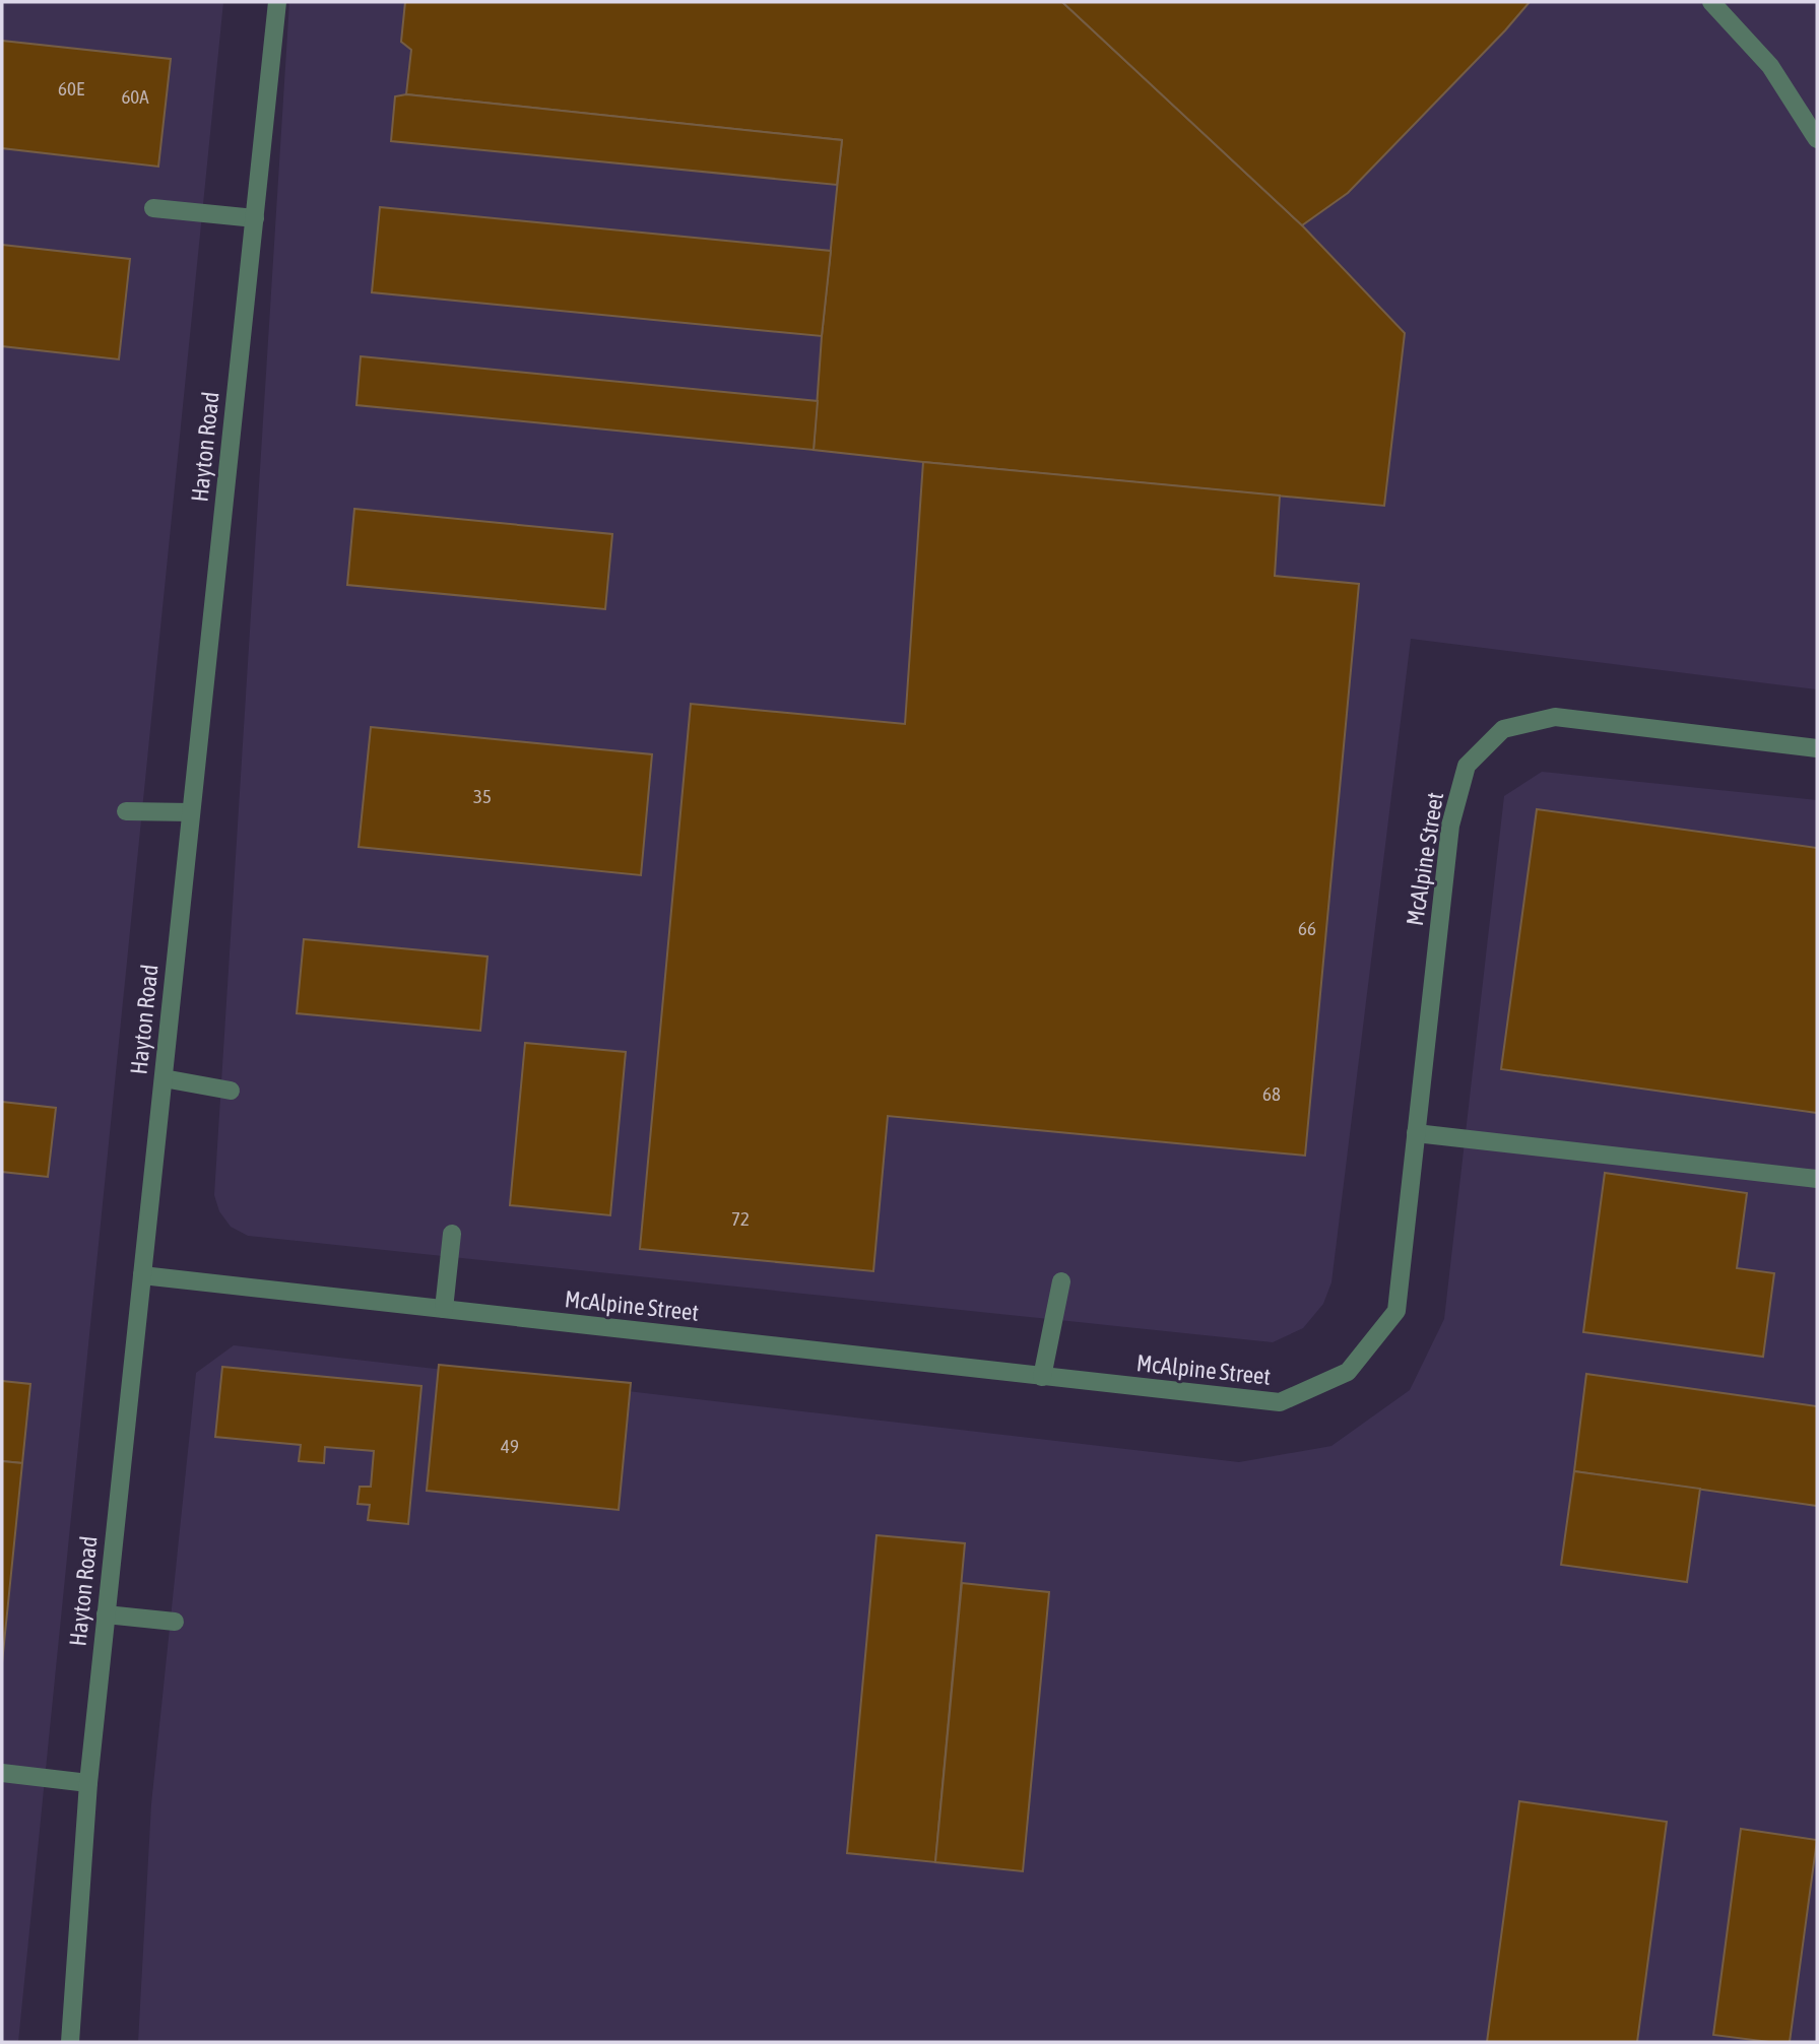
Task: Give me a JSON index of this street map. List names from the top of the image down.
{
  "streets": {
    "street": ["Hayton Road", "McAlpine Street"]
  },
  "crossings": [
    ["Hayton Road", "McAlpine Street"]
  ],
  "house_numbers": [
    "60E",
    "60A",
    "35",
    "66",
    "68",
    "72",
    "49"
  ]
}
